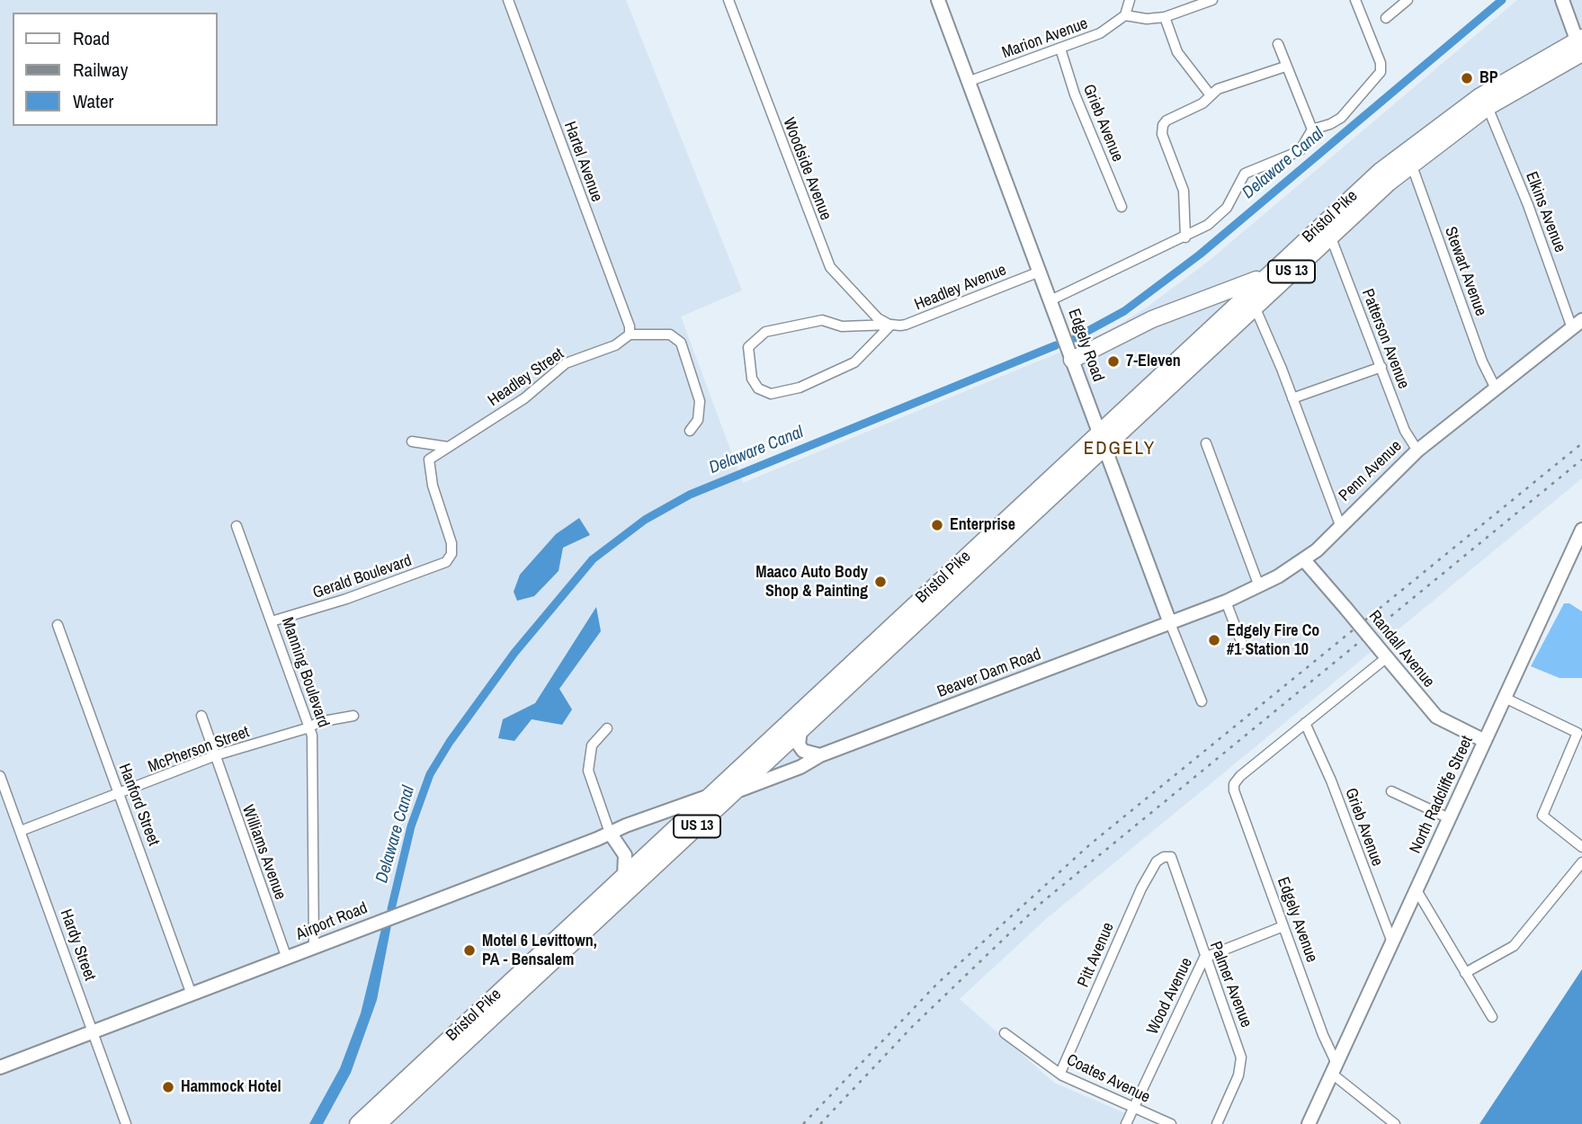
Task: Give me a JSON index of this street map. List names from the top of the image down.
{
  "streets": {
    "highway": ["Bristol Pike", "US 13"],
    "street": [
      "Marion Avenue",
      "Grieb Avenue",
      "Hartel Avenue",
      "Woodside Avenue",
      "Elkins Avenue",
      "Stewart Avenue",
      "Headley Avenue",
      "Patterson Avenue",
      "Edgely Road",
      "Headley Street",
      "Penn Avenue",
      "Gerald Boulevard",
      "Randall Avenue",
      "Manning Boulevard",
      "Beaver Dam Road",
      "McPherson Street",
      "North Radcliffe Street",
      "Hanford Street",
      "Williams Avenue",
      "Edgely Avenue",
      "Airport Road",
      "Hardy Street",
      "Pitt Avenue",
      "Palmer Avenue",
      "Wood Avenue",
      "Coates Avenue"
    ]
  },
  "crossings": [
    ["Marion Avenue", "Grieb Avenue"],
    ["Marion Avenue", "Edgely Road"],
    ["Grieb Avenue", "North Radcliffe Street"],
    ["Grieb Avenue", "Edgely Avenue"],
    ["Hartel Avenue", "Headley Street"],
    ["Woodside Avenue", "Headley Avenue"],
    ["Elkins Avenue", "Bristol Pike"],
    ["Elkins Avenue", "Penn Avenue"],
    ["Bristol Pike", "Stewart Avenue"],
    ["Bristol Pike", "Patterson Avenue"],
    ["Bristol Pike", "Edgely Road"],
    ["Bristol Pike", "Beaver Dam Road"],
    ["Bristol Pike", "Airport Road"],
    ["Stewart Avenue", "Penn Avenue"],
    ["Headley Avenue", "Edgely Road"],
    ["Patterson Avenue", "Penn Avenue"],
    ["Edgely Road", "Penn Avenue"],
    ["Edgely Road", "Beaver Dam Road"],
    ["Headley Street", "Gerald Boulevard"],
    ["Penn Avenue", "Randall Avenue"],
    ["Penn Avenue", "Beaver Dam Road"],
    ["Gerald Boulevard", "Manning Boulevard"],
    ["Randall Avenue", "North Radcliffe Street"],
    ["Manning Boulevard", "McPherson Street"],
    ["Manning Boulevard", "Airport Road"],
    ["McPherson Street", "Hanford Street"],
    ["McPherson Street", "Williams Avenue"],
    ["McPherson Street", "Hardy Street"],
    ["North Radcliffe Street", "Edgely Avenue"],
    ["Hanford Street", "Airport Road"],
    ["Williams Avenue", "Airport Road"],
    ["Edgely Avenue", "Wood Avenue"],
    ["Airport Road", "Hardy Street"],
    ["Pitt Avenue", "Palmer Avenue"],
    ["Pitt Avenue", "Coates Avenue"],
    ["Palmer Avenue", "Wood Avenue"],
    ["Wood Avenue", "Coates Avenue"]
  ],
  "districts": ["EDGELY"],
  "water": ["Delaware Canal"],
  "places": [
    "BP",
    "7-Eleven",
    "Enterprise",
    "Maaco Auto Body Shop & Painting",
    "Edgely Fire Co #1 Station 10",
    "Motel 6 Levittown, PA - Bensalem",
    "Hammock Hotel"
  ],
  "legend": ["Road", "Railway", "Water"]
}
